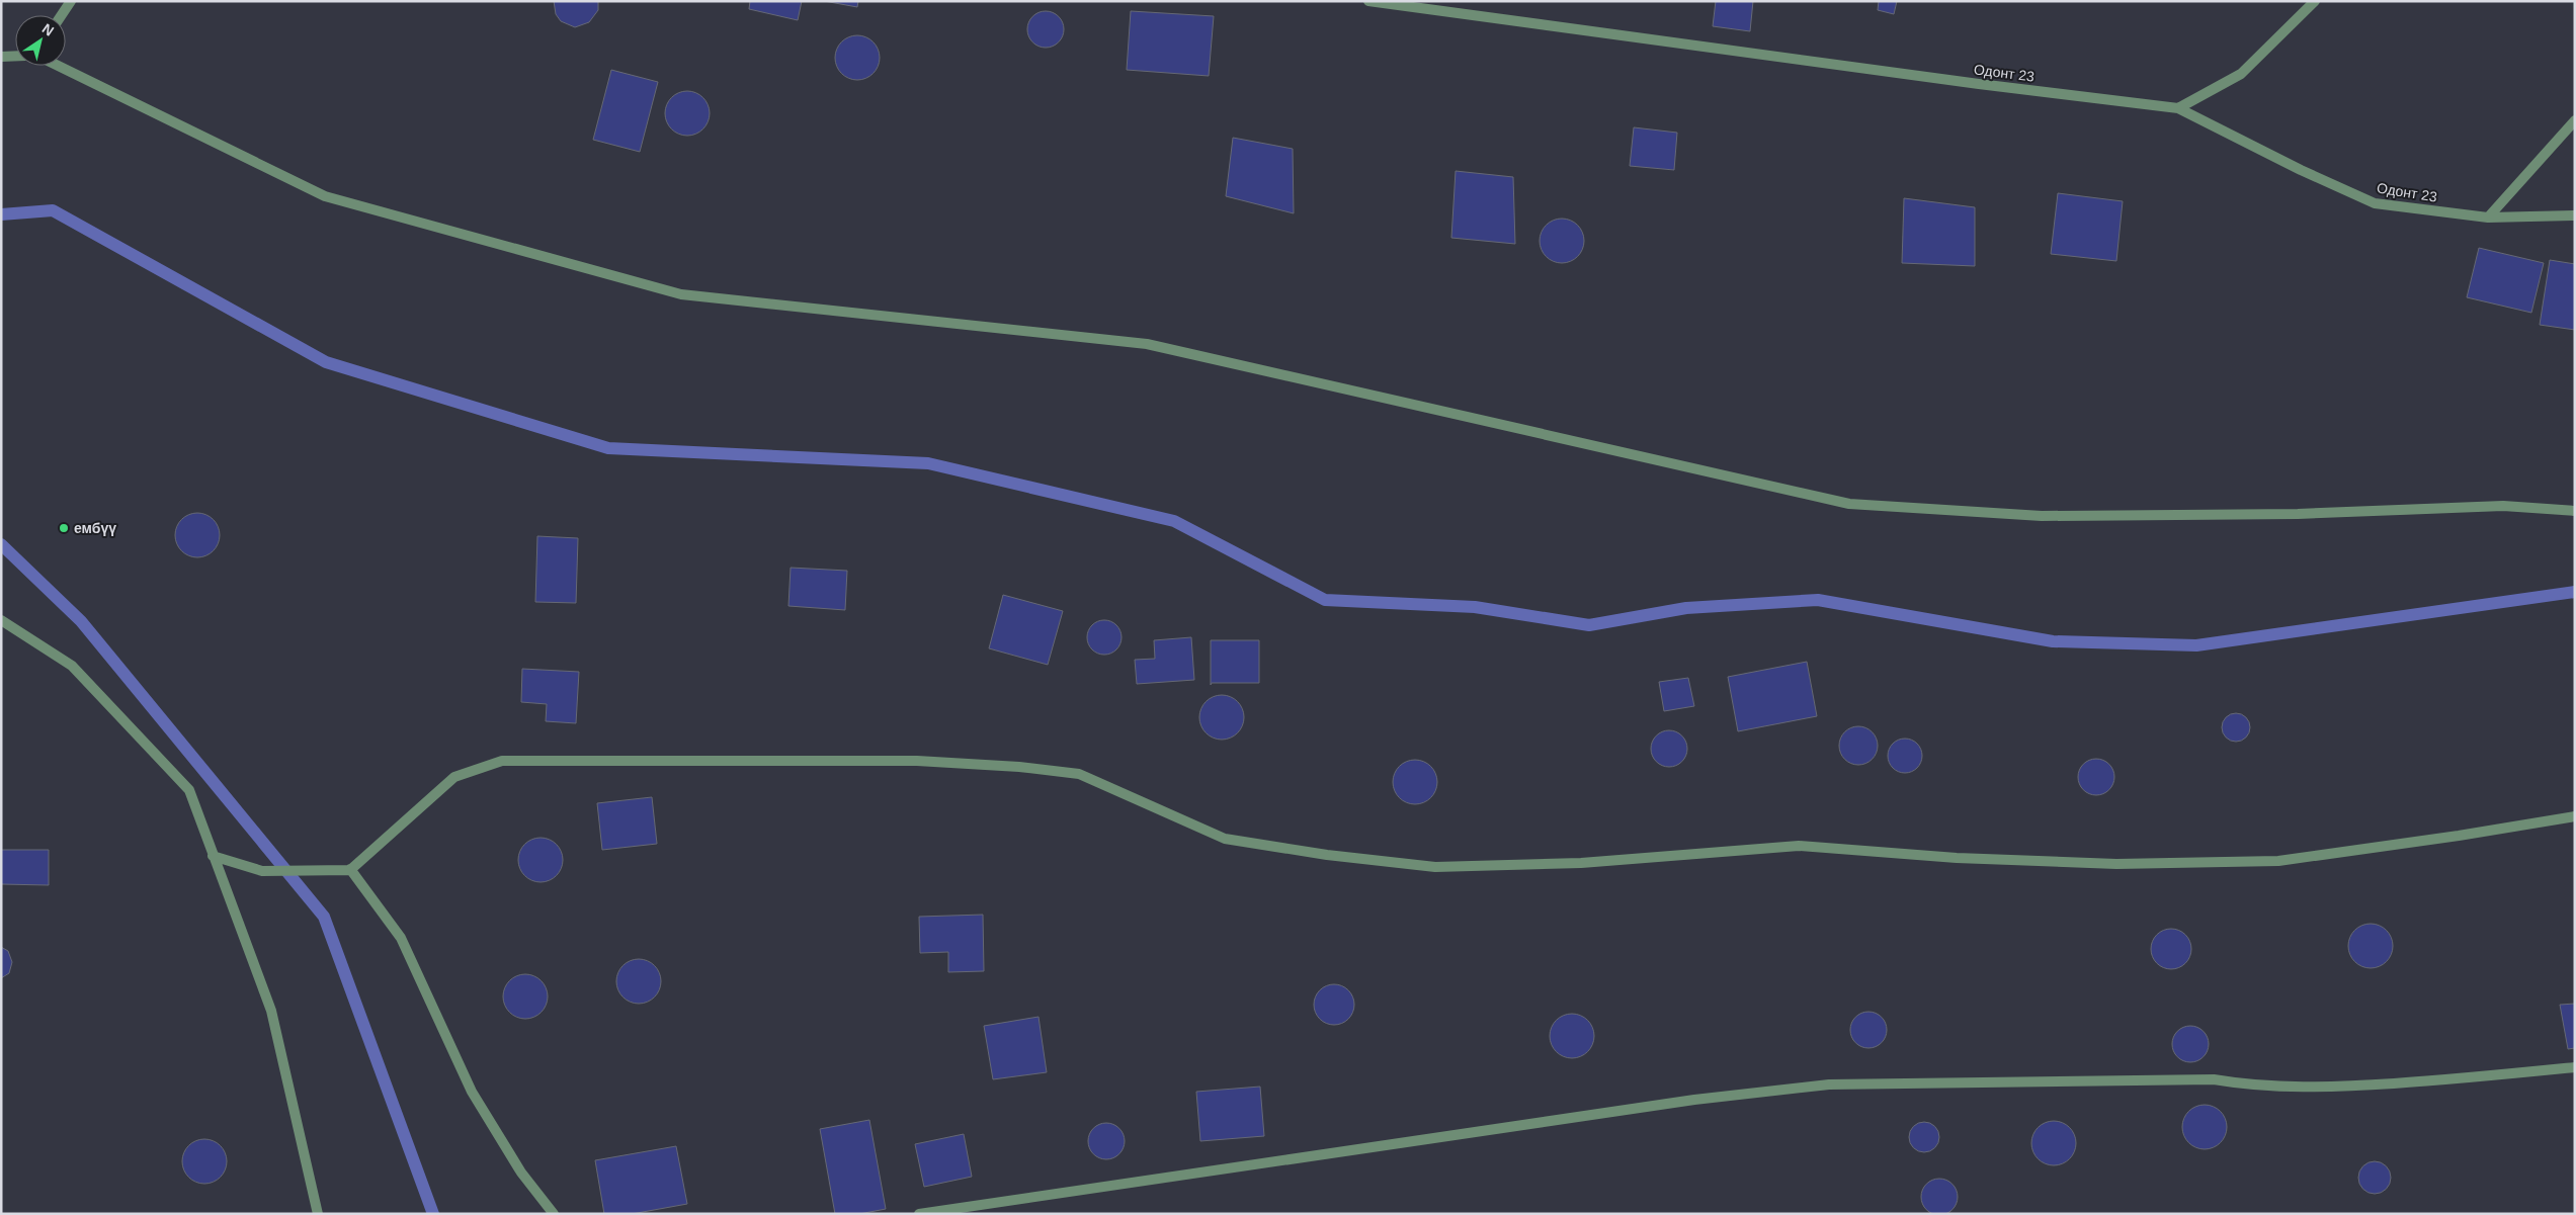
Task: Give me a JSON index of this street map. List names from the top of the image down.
{
  "streets": {
    "street": ["Одонт 23"]
  },
  "places": ["ембүү"],
  "north": "top right"
}
